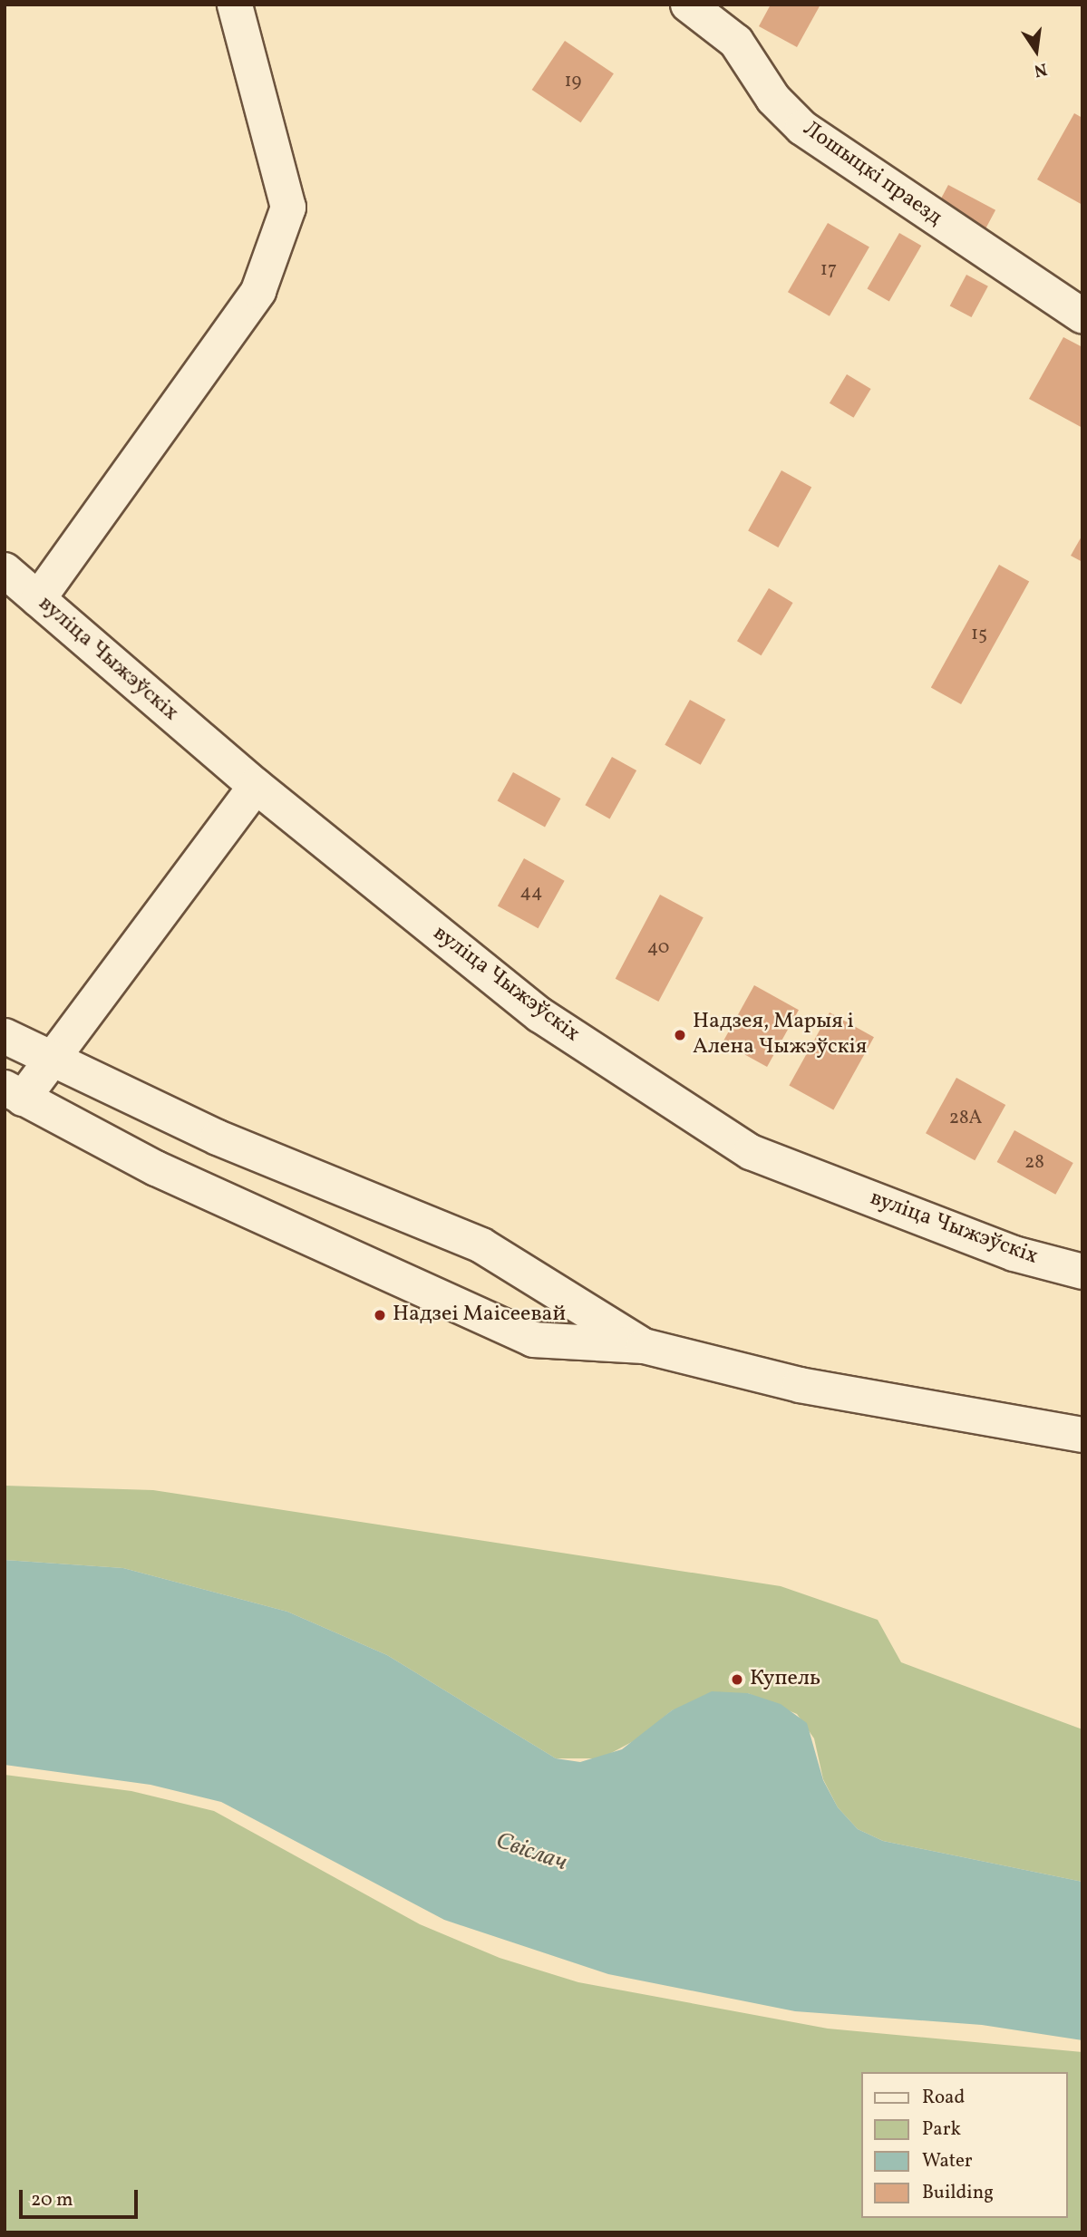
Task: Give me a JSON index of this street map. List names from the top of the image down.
{
  "streets": {
    "street": ["Лошыцкі праезд", "вуліца Чыжэўскіх"]
  },
  "water": ["Свіслач"],
  "places": ["Надзея, Марыя і Алена Чыжэўскія", "Надзеі Маісеевай", "Купель"],
  "house_numbers": [
    "19",
    "17",
    "15",
    "44",
    "40",
    "28А",
    "28"
  ],
  "legend": [
    "Road",
    "Park",
    "Water",
    "Building"
  ],
  "scale_bar": "20 m",
  "north": "bottom"
}
